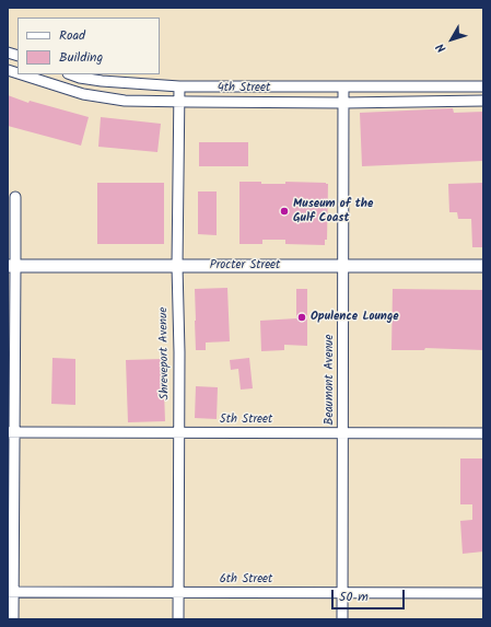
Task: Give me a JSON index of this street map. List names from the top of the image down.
{
  "streets": {
    "main road": ["Procter Street"],
    "street": [
      "4th Street",
      "Shreveport Avenue",
      "Beaumont Avenue",
      "5th Street",
      "6th Street"
    ]
  },
  "crossings": [
    ["4th Street", "Shreveport Avenue"],
    ["4th Street", "Beaumont Avenue"],
    ["Procter Street", "Shreveport Avenue"],
    ["Procter Street", "Beaumont Avenue"],
    ["Shreveport Avenue", "5th Street"],
    ["Shreveport Avenue", "6th Street"],
    ["Beaumont Avenue", "5th Street"],
    ["Beaumont Avenue", "6th Street"]
  ],
  "places": ["Museum of the Gulf Coast", "Opulence Lounge"],
  "legend": ["Road", "Building"],
  "scale_bar": "50 m",
  "north": "bottom left"
}
